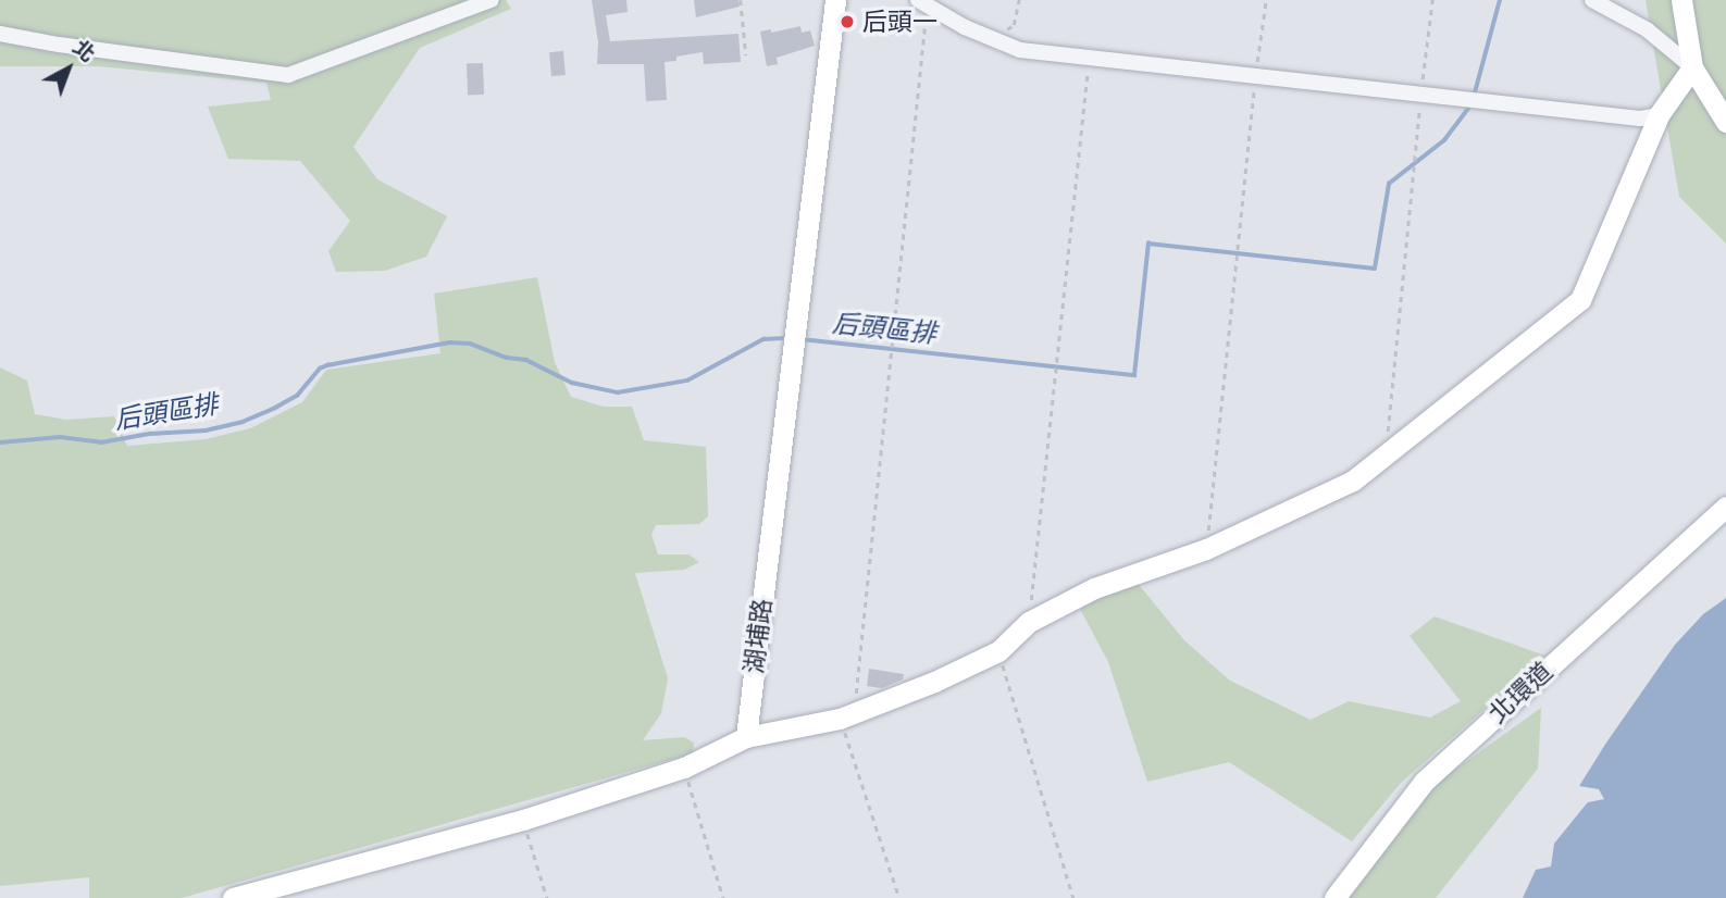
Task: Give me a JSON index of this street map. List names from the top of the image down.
{
  "streets": {
    "street": ["湖埔路", "北環道"]
  },
  "water": ["后頭區排"],
  "places": ["后頭一"],
  "north": "top right"
}
